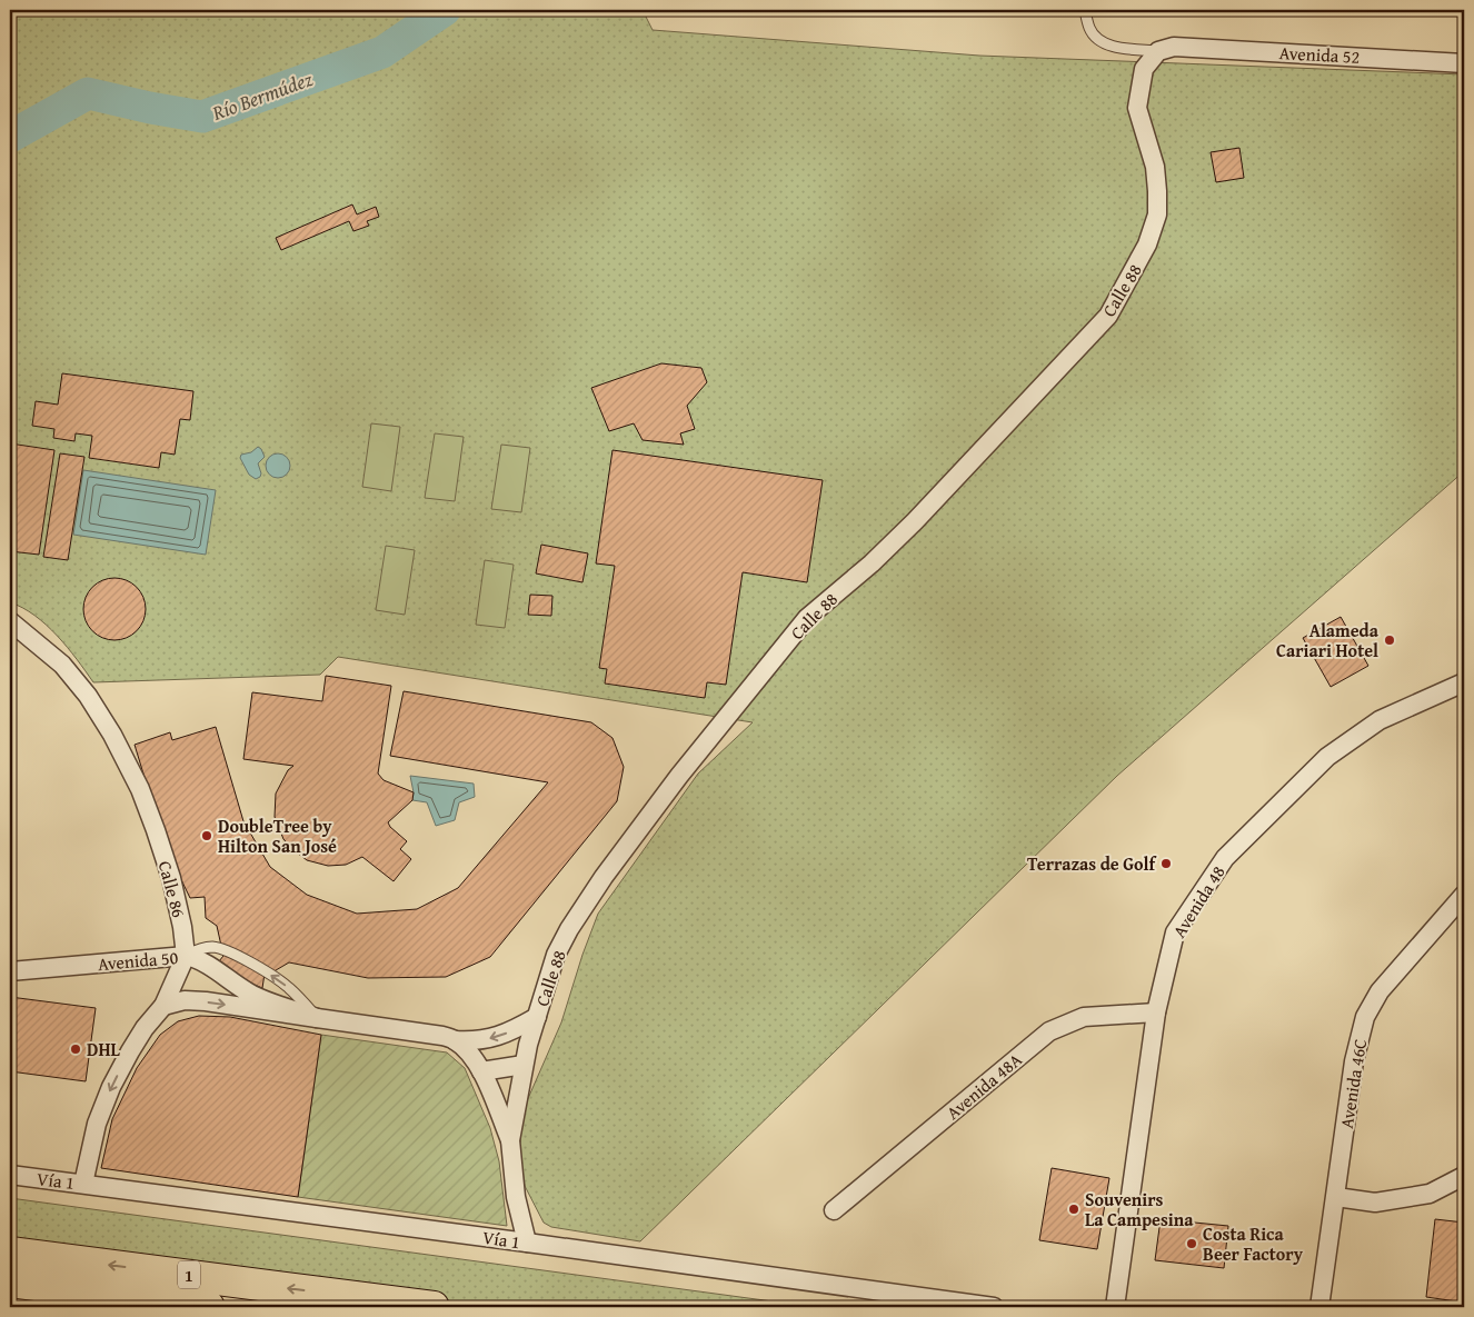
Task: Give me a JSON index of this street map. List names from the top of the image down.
{
  "streets": {
    "highway": ["1"],
    "street": [
      "Avenida 52",
      "Calle 88",
      "Calle 86",
      "Avenida 48",
      "Avenida 50",
      "Avenida 46C",
      "Avenida 48A",
      "Vía 1"
    ]
  },
  "crossings": [
    ["Avenida 52", "Calle 88"],
    ["Calle 88", "Avenida 50"],
    ["Calle 88", "Vía 1"],
    ["Calle 86", "Avenida 50"],
    ["Avenida 48", "Avenida 48A"]
  ],
  "water": ["Río Bermúdez"],
  "places": [
    "Alameda Cariari Hotel",
    "DoubleTree by Hilton San José",
    "Terrazas de Golf",
    "DHL",
    "Souvenirs La Campesina",
    "Costa Rica Beer Factory"
  ]
}
